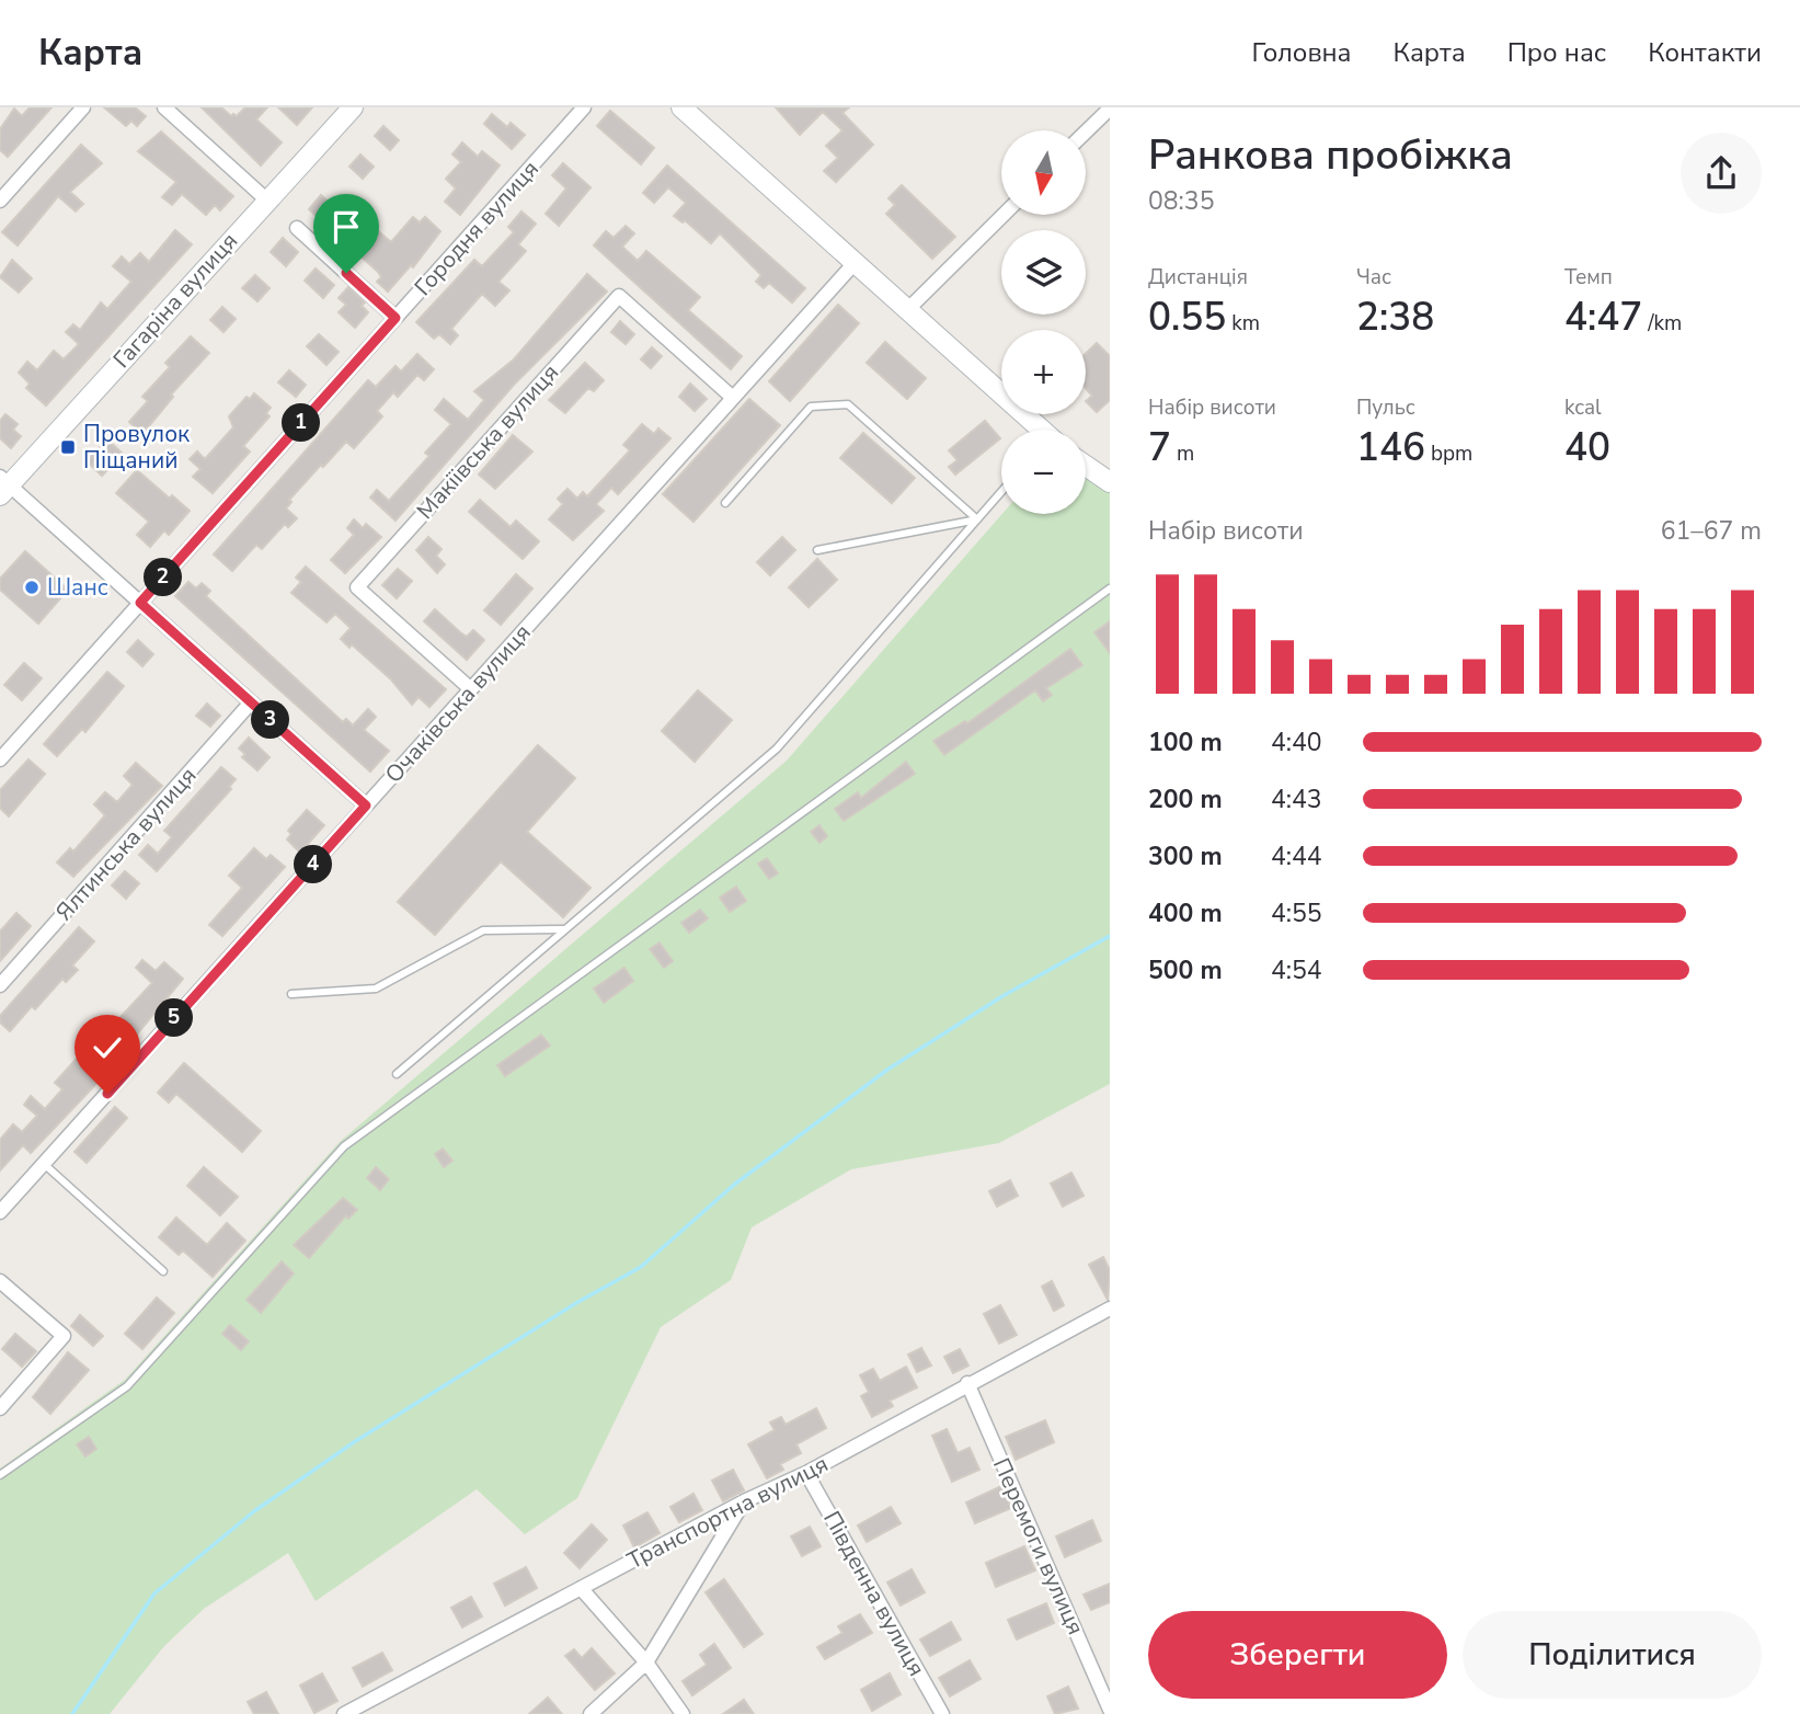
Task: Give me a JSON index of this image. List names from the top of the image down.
{
  "streets": {
    "street": [
      "Городня вулиця",
      "Гагаріна вулиця",
      "Макіївська вулиця",
      "Очаківська вулиця",
      "Ялтинська вулиця",
      "Транспортна вулиця",
      "Перемоги вулиця",
      "Південна вулиця"
    ]
  },
  "crossings": [
    ["Макіївська вулиця", "Очаківська вулиця"],
    ["Транспортна вулиця", "Перемоги вулиця"],
    ["Транспортна вулиця", "Південна вулиця"]
  ],
  "places": {
    "transit": ["Провулок Піщаний"],
    "other": ["Шанс"]
  },
  "north": "bottom",
  "page": {
    "header": "Карта",
    "nav": [
      "Головна",
      "Карта",
      "Про нас",
      "Контакти"
    ],
    "heading": ["Ранкова пробіжка", "08:35"],
    "map_buttons": ["+", "−"],
    "stats": [
      ["Дистанція", "0.55 km"],
      ["Час", "2:38"],
      ["Темп", "4:47 /km"],
      ["Набір висоти", "7 m"],
      ["Пульс", "146 bpm"],
      ["kcal", "40"]
    ],
    "pins": [
      "1",
      "2",
      "3",
      "4",
      "5"
    ],
    "chart": ["Набір висоти", "61–67 m"],
    "list": [
      {
        "name": "100 m",
        "note": "4:40"
      },
      {
        "name": "200 m",
        "note": "4:43"
      },
      {
        "name": "300 m",
        "note": "4:44"
      },
      {
        "name": "400 m",
        "note": "4:55"
      },
      {
        "name": "500 m",
        "note": "4:54"
      }
    ],
    "buttons": ["Зберегти", "Поділитися"]
  }
}
